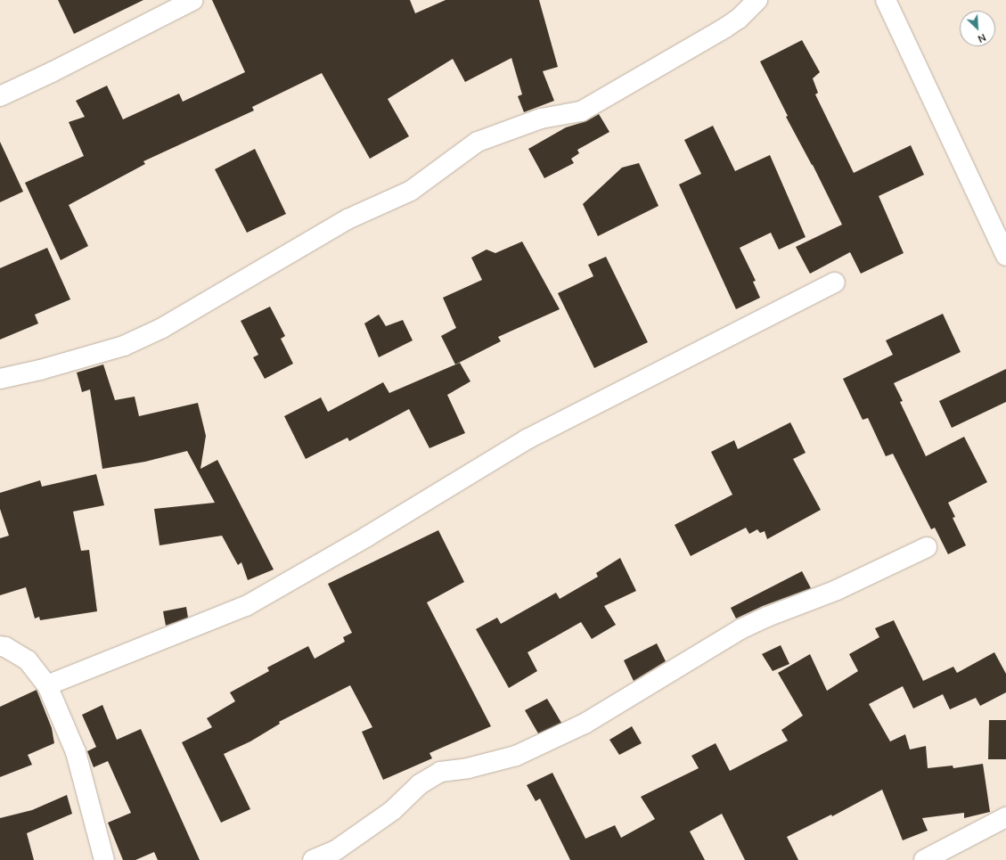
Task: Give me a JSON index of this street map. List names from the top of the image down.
{
  "north": "bottom right"
}
